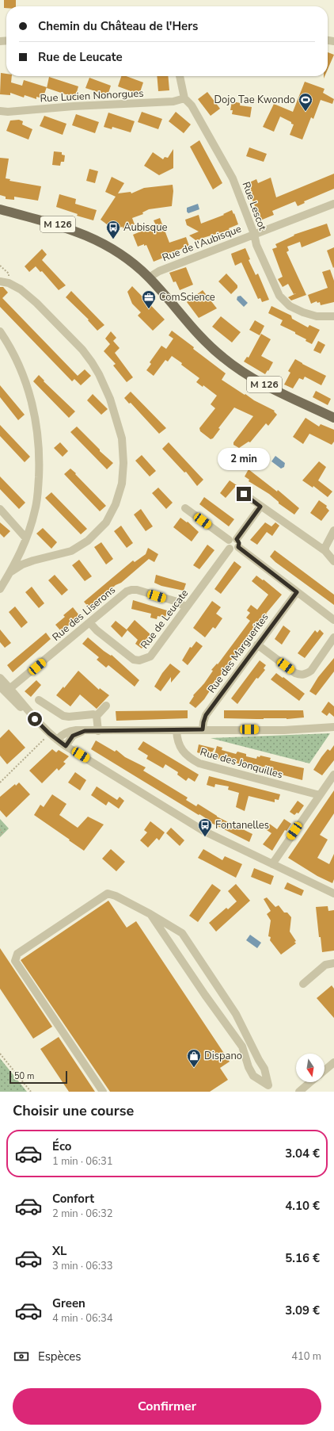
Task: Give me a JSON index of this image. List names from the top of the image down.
{
  "streets": {
    "main road": ["M 126"],
    "street": [
      "Rue Lucien Nonorgues",
      "Rue Lescot",
      "Rue de l'Aubisque",
      "Rue des Liserons",
      "Rue de Leucate",
      "Rue des Marguerites",
      "Rue des Jonquilles"
    ]
  },
  "crossings": [
    ["Rue Lucien Nonorgues", "Rue Lescot"],
    ["Rue Lescot", "Rue de l'Aubisque"],
    ["M 126", "Rue de l'Aubisque"],
    ["Rue des Liserons", "Rue de Leucate"]
  ],
  "places": {
    "sports": ["Dojo Tae Kwondo"],
    "bus stop": ["Aubisque", "Fontanelles"],
    "office": ["ComScience"],
    "shop": ["Dispano"]
  },
  "scale_bar": "50 m",
  "north": "bottom",
  "page": {
    "banner": ["Chemin du Château de l'Hers", "Rue de Leucate"],
    "bubble": "2 min",
    "scale": "50 m",
    "heading": "Choisir une course",
    "list": [
      {
        "name": "Éco",
        "note": "1 min · 06:31",
        "value": "3.04 €"
      },
      {
        "name": "Confort",
        "note": "2 min · 06:32",
        "value": "4.10 €"
      },
      {
        "name": "XL",
        "note": "3 min · 06:33",
        "value": "5.16 €"
      },
      {
        "name": "Green",
        "note": "4 min · 06:34",
        "value": "3.09 €"
      }
    ],
    "pay": ["Espèces", "410 m"],
    "buttons": "Confirmer"
  }
}
